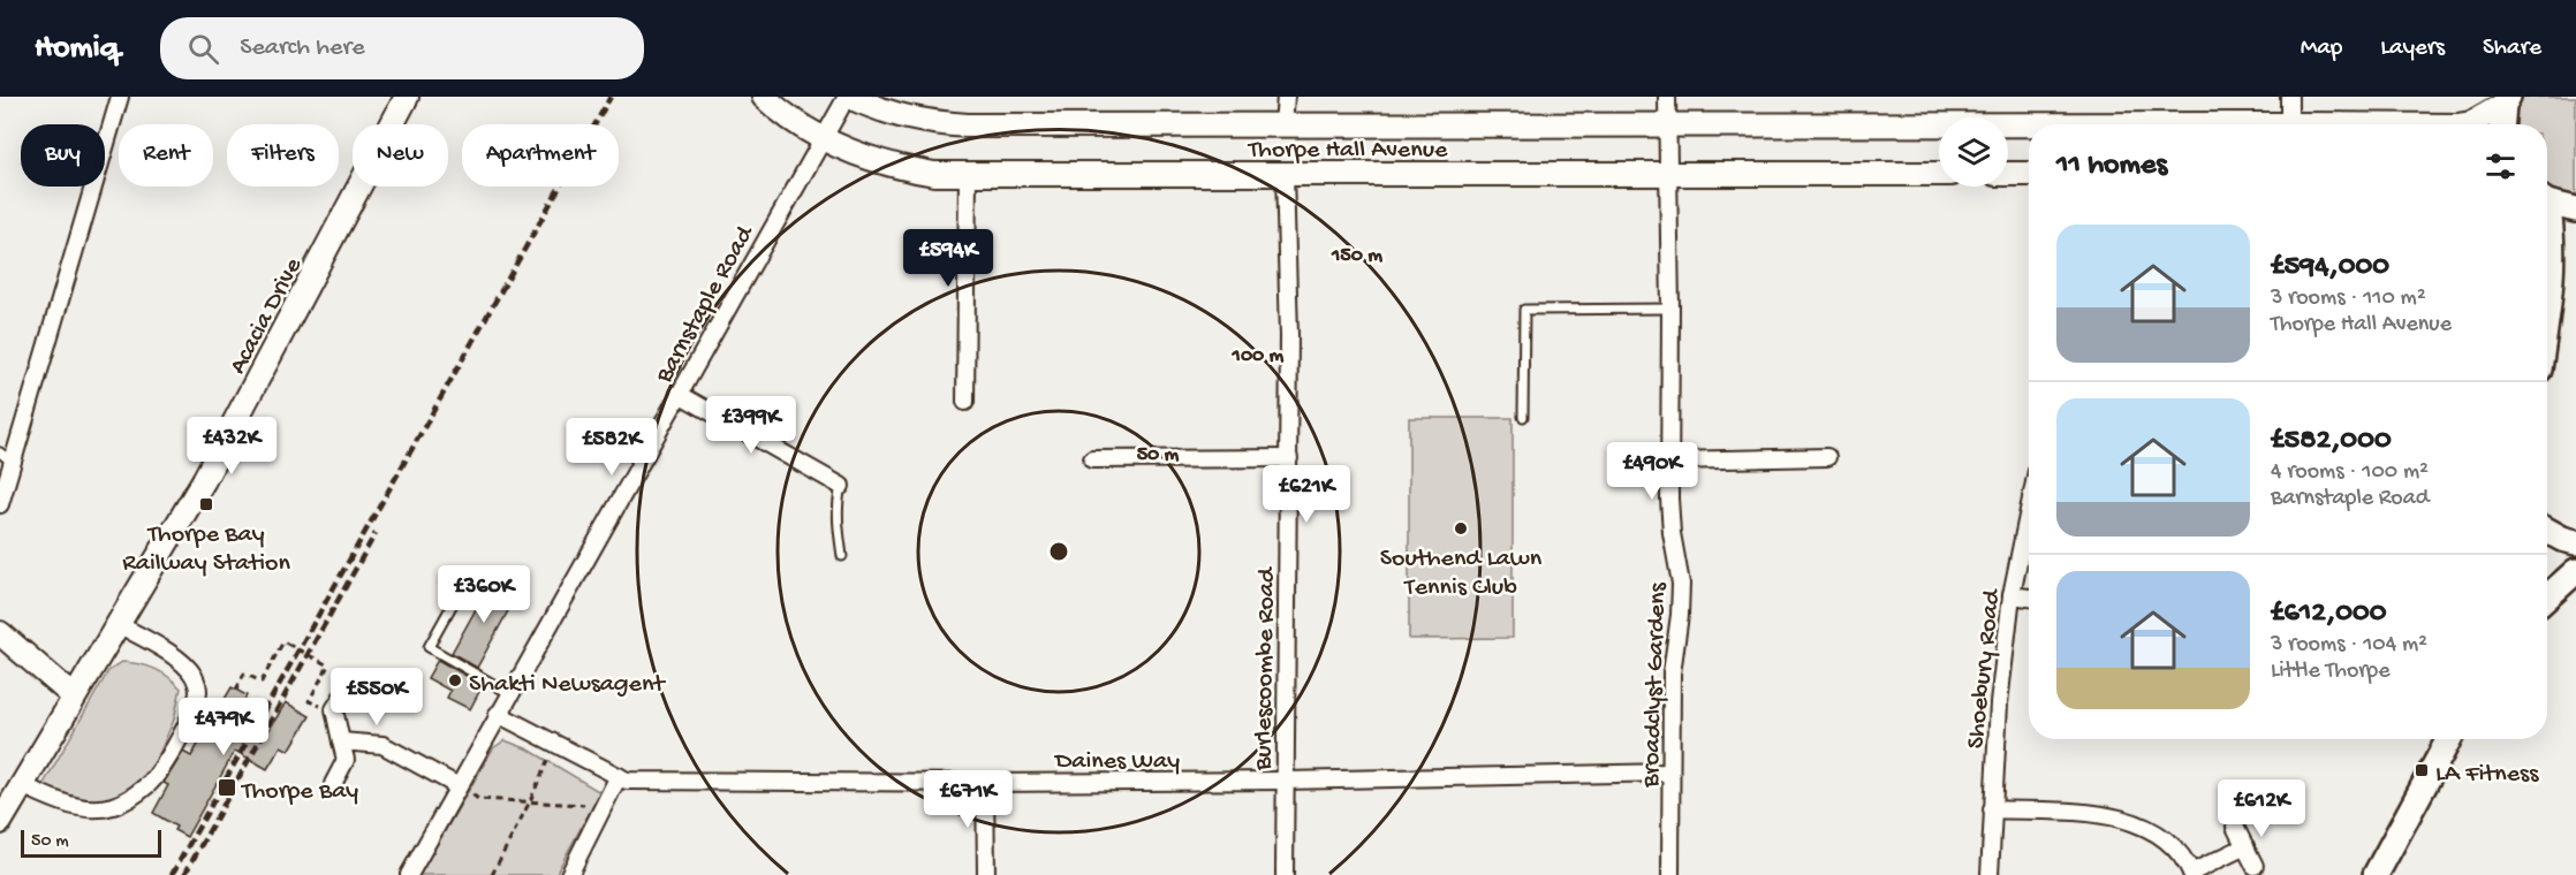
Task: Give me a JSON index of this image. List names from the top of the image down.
{
  "streets": {
    "street": [
      "Thorpe Hall Avenue",
      "Barnstaple Road",
      "Acacia Drive",
      "Burlescoombe Road",
      "Shoebury Road",
      "Broadclyst Gardens",
      "Daines Way"
    ]
  },
  "crossings": [
    ["Thorpe Hall Avenue", "Barnstaple Road"],
    ["Thorpe Hall Avenue", "Burlescoombe Road"],
    ["Thorpe Hall Avenue", "Broadclyst Gardens"],
    ["Barnstaple Road", "Daines Way"],
    ["Burlescoombe Road", "Daines Way"],
    ["Broadclyst Gardens", "Daines Way"]
  ],
  "places": {
    "transit": ["Thorpe Bay Railway Station", "LA Fitness", "Thorpe Bay"],
    "other": ["Southend Lawn Tennis Club", "Shakti Newsagent"]
  },
  "scale_bar": "50 m",
  "page": {
    "header": "Homiq",
    "search": "Search here",
    "nav": ["Map", "Layers", "Share"],
    "chip": [
      "Buy",
      "Rent",
      "Filters",
      "New",
      "Apartment"
    ],
    "heading": "11 homes",
    "list": [
      {
        "name": "£594,000",
        "note": "3 rooms · 110 m² · Thorpe Hall Avenue"
      },
      {
        "name": "£582,000",
        "note": "4 rooms · 100 m² · Barnstaple Road"
      },
      {
        "name": "£612,000",
        "note": "3 rooms · 104 m² · Little Thorpe"
      }
    ],
    "price": [
      "£594K",
      "£399K",
      "£432K",
      "£582K",
      "£490K",
      "£621K",
      "£360K",
      "£550K",
      "£479K",
      "£671K",
      "£612K"
    ],
    "scale": "50 m"
  },
  "rings": ["150 m", "100 m", "50 m"]
}
